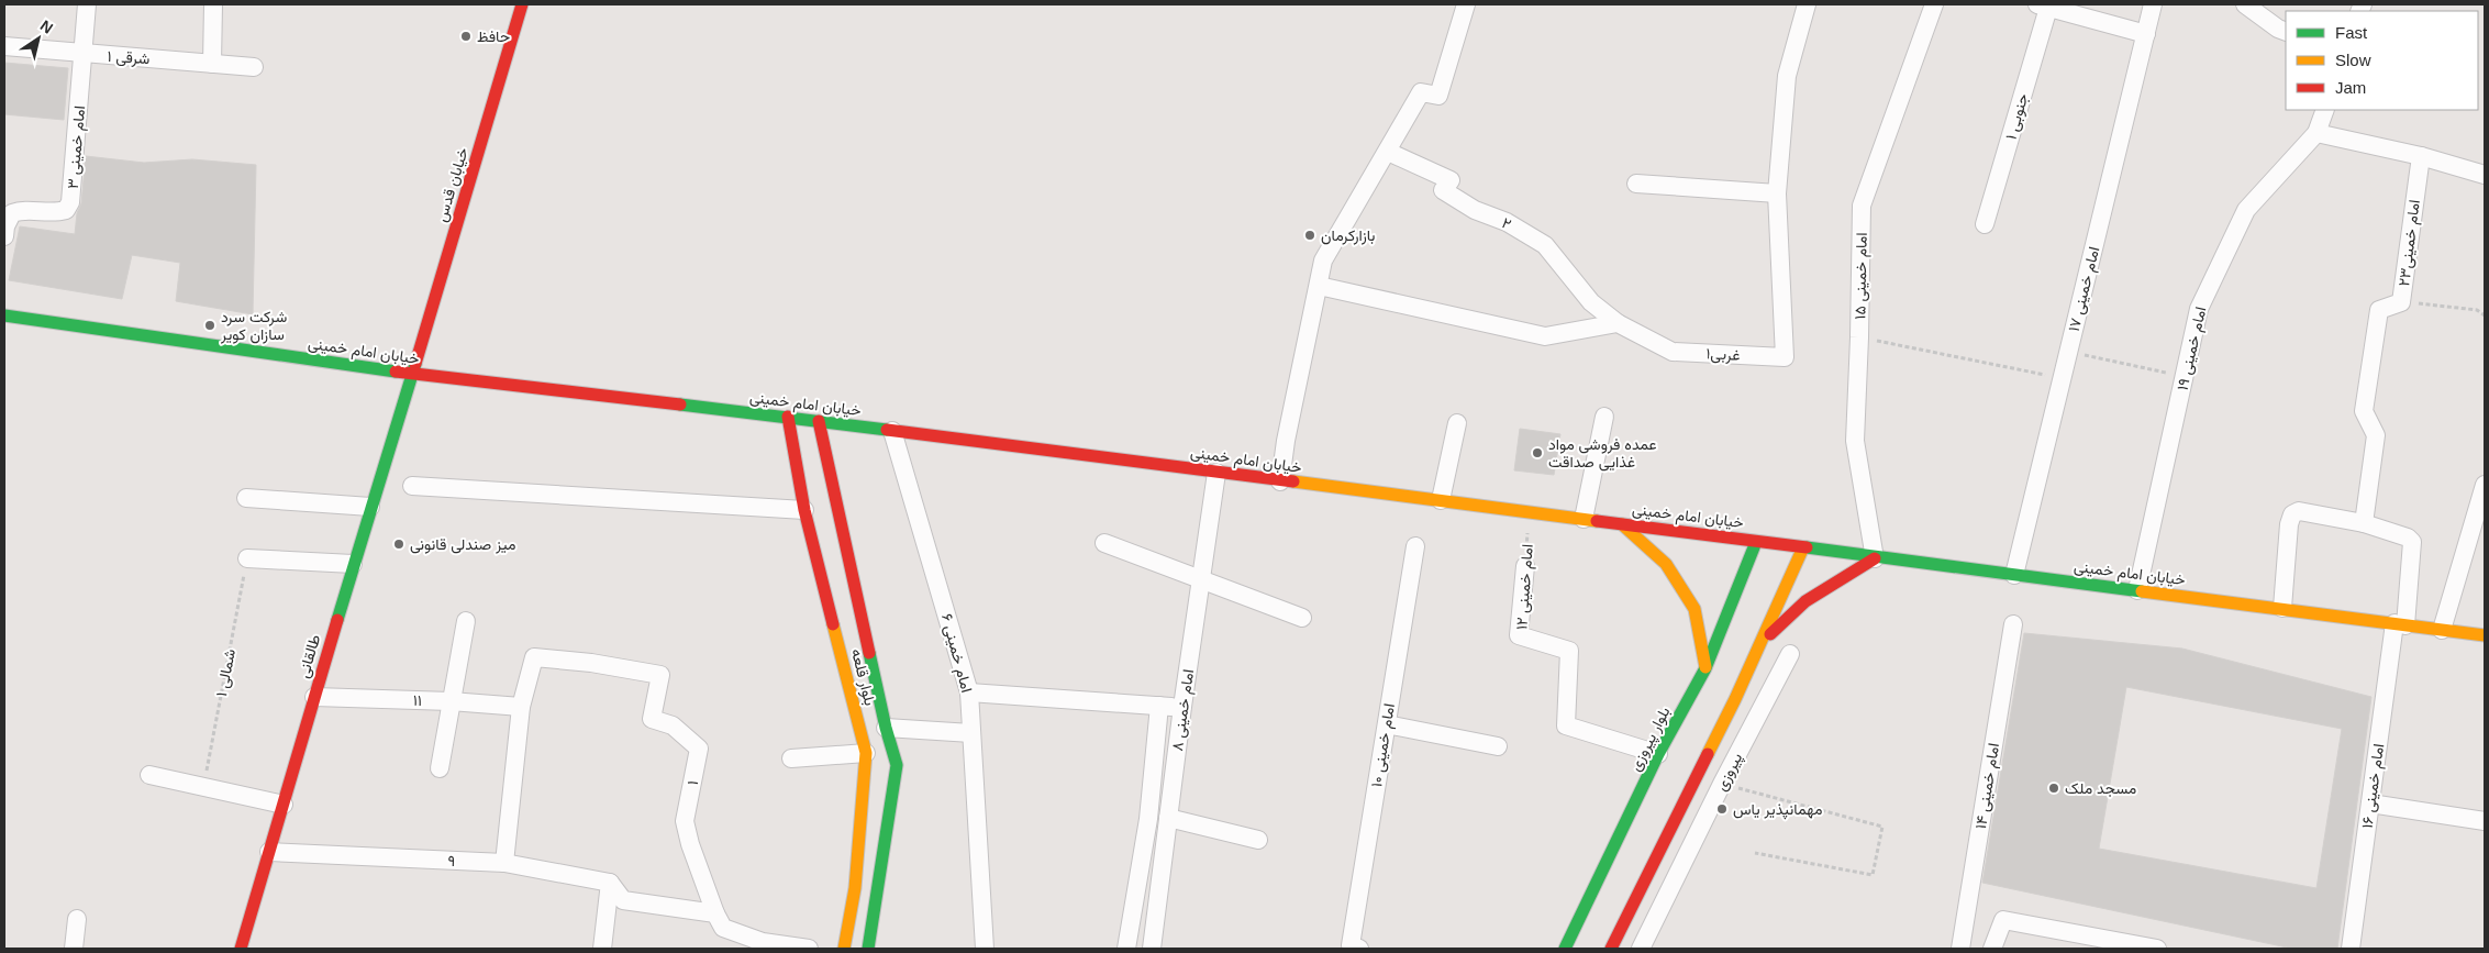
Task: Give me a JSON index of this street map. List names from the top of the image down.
{
  "streets": {
    "main road": [
      "خیابان قدس",
      "خیابان امام خمینی",
      "طالقانی",
      "بلوار قلعه",
      "بلوار پیروزی"
    ],
    "street": [
      "شرقی ۱",
      "۱ جنوبی",
      "امام خمینی ۳",
      "۲",
      "امام خمینی۲۳",
      "امام خمینی ۱۵",
      "امام خمینی ۱۷",
      "امام خمینی ۱۹",
      "غربی۱",
      "امام خمینی ۱۲",
      "امام خمینی ۶",
      "۱۱",
      "امام خمینی ۸",
      "امام خمینی ۱۰",
      "پیروزی",
      "۱",
      "امام خمینی ۱۴",
      "امام خمینی ۱۶",
      "۹"
    ],
    "path": ["۱ شمالی"]
  },
  "crossings": [
    ["شرقی ۱", "امام خمینی ۳"],
    ["خیابان قدس", "خیابان امام خمینی"],
    ["خیابان قدس", "طالقانی"],
    ["۲", "غربی۱"],
    ["امام خمینی۲۳", "امام خمینی ۱۶"],
    ["امام خمینی ۱۵", "خیابان امام خمینی"],
    ["امام خمینی ۱۷", "خیابان امام خمینی"],
    ["امام خمینی ۱۹", "خیابان امام خمینی"],
    ["خیابان امام خمینی", "امام خمینی ۱۲"],
    ["خیابان امام خمینی", "امام خمینی ۶"],
    ["خیابان امام خمینی", "طالقانی"],
    ["خیابان امام خمینی", "بلوار قلعه"],
    ["خیابان امام خمینی", "امام خمینی ۸"],
    ["خیابان امام خمینی", "بلوار پیروزی"],
    ["خیابان امام خمینی", "امام خمینی ۱۶"],
    ["امام خمینی ۱۲", "بلوار پیروزی"],
    ["طالقانی", "۱۱"],
    ["طالقانی", "۹"],
    ["۱۱", "۱"]
  ],
  "places": [
    "حافظ",
    "بازارکرمان",
    "شرکت سرد سازان کویر",
    "عمده فروشی مواد غذایی صداقت",
    "میز صندلی قانونی",
    "مسجد ملک",
    "مهمانپذیر یاس"
  ],
  "legend": ["Fast", "Slow", "Jam"],
  "north": "top right"
}
